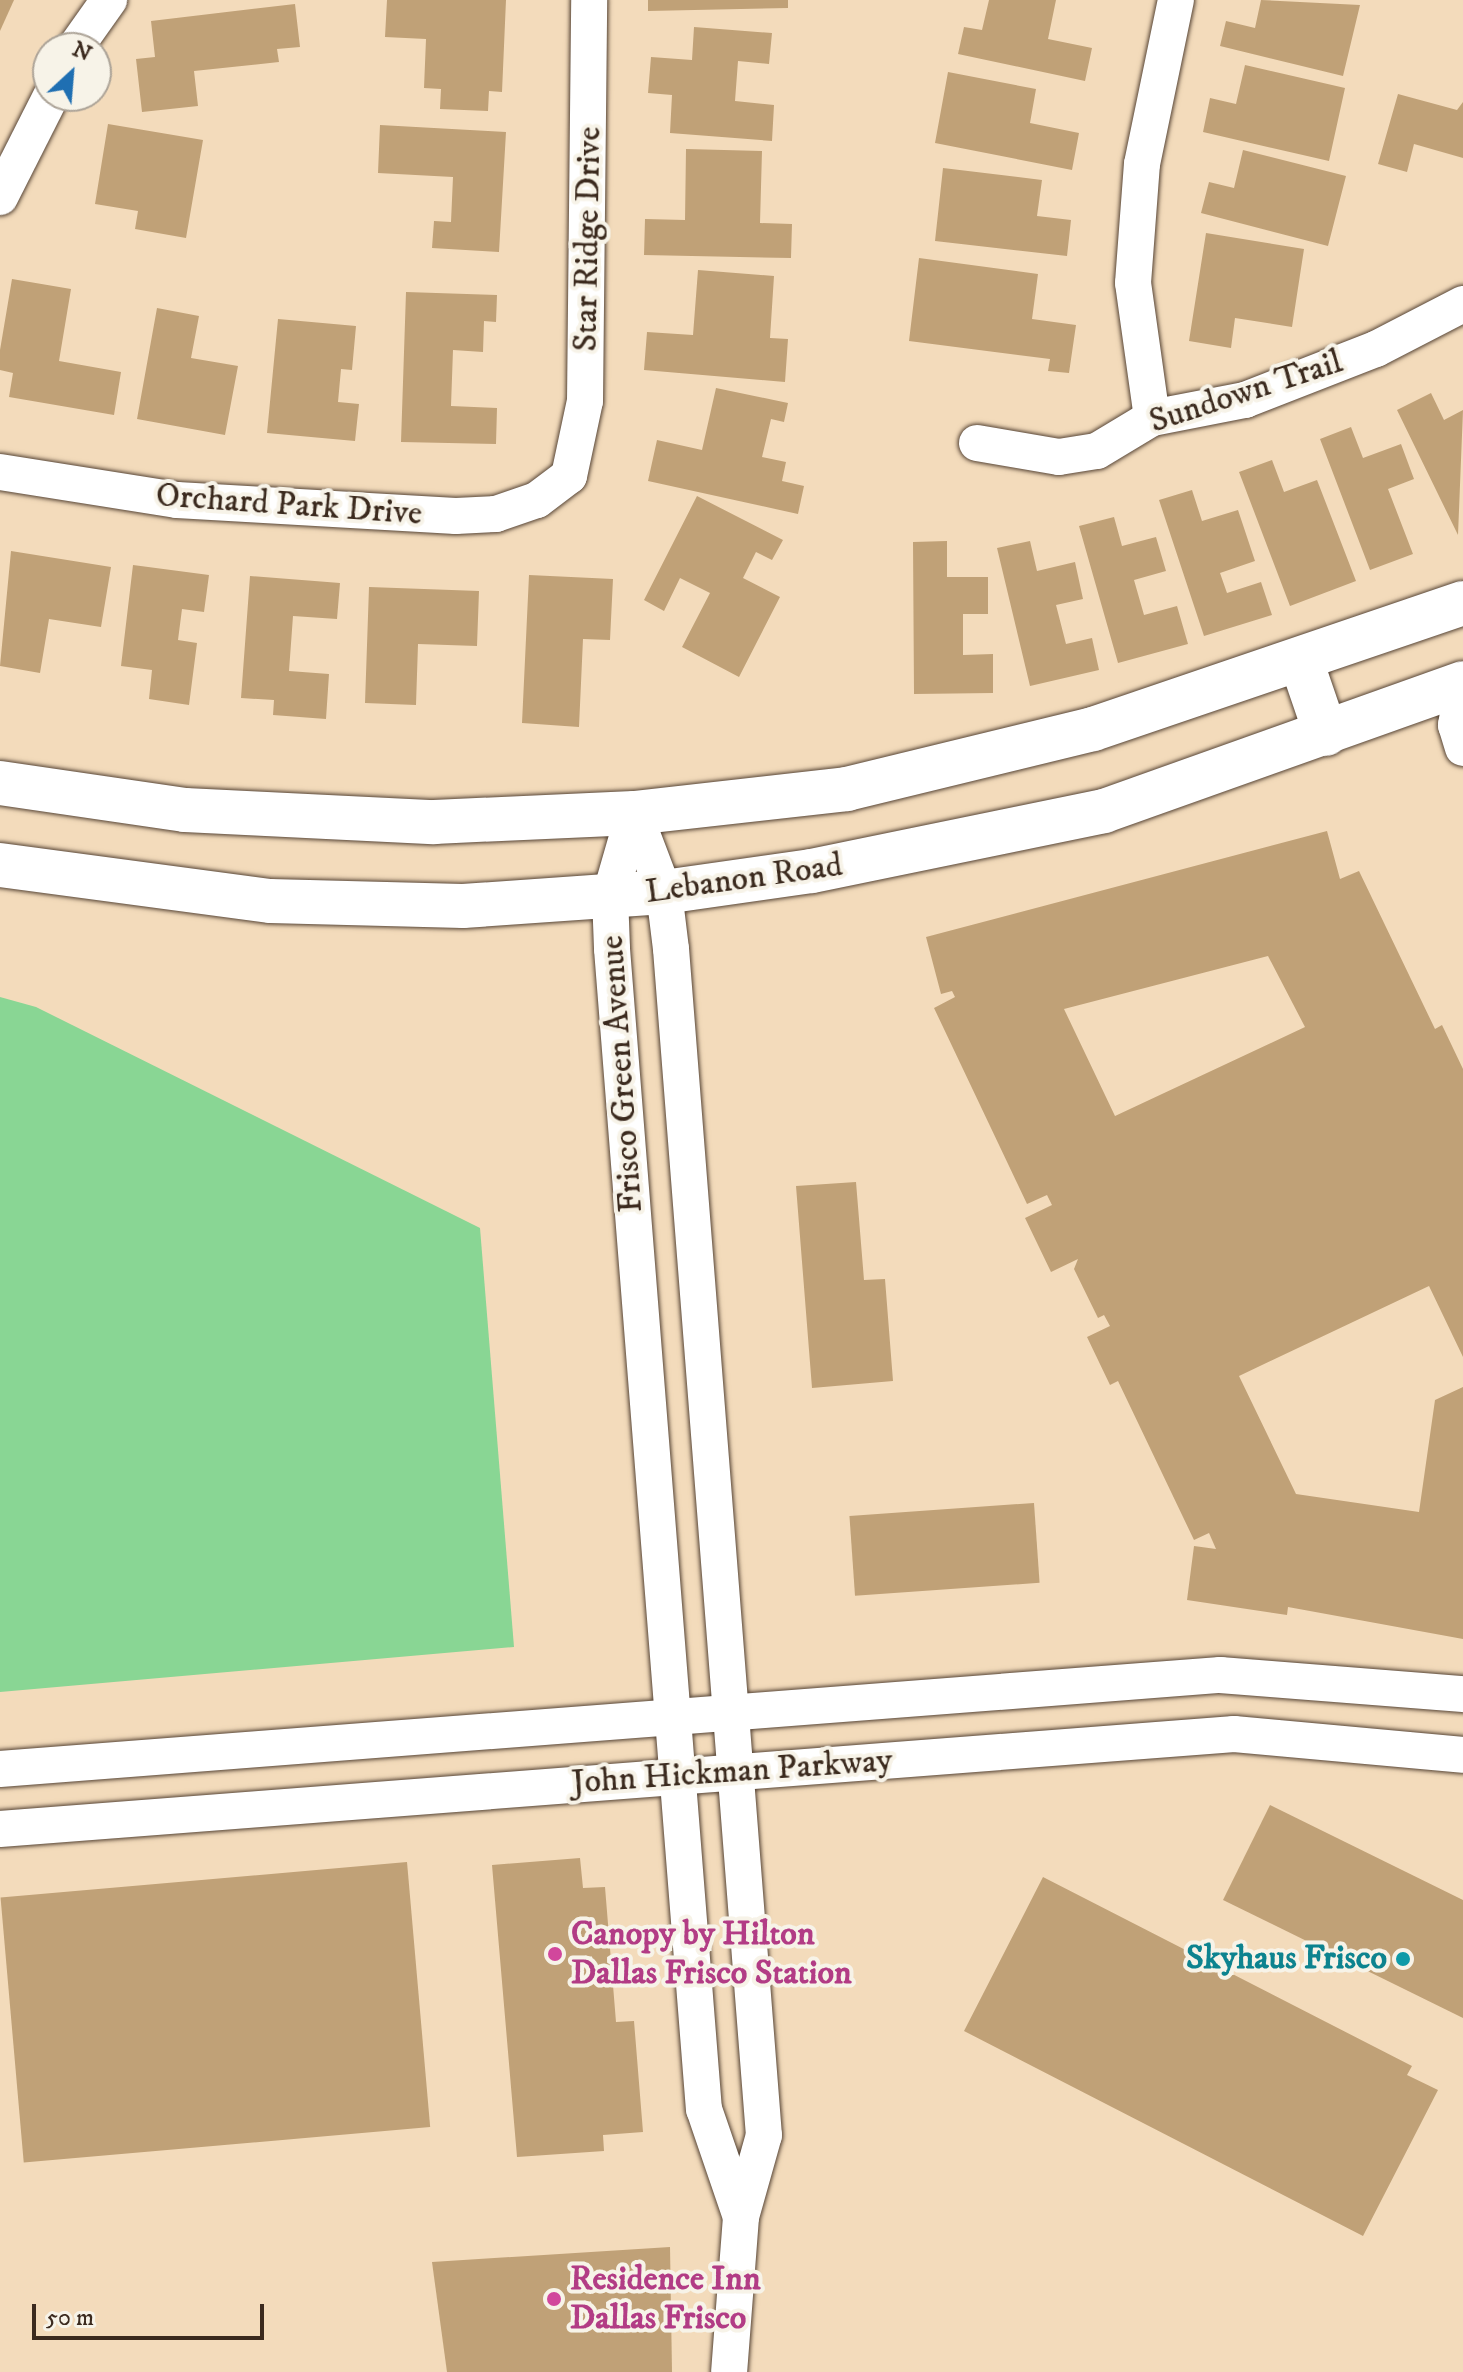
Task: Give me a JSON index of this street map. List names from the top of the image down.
{
  "streets": {
    "main road": ["Lebanon Road"],
    "street": [
      "Star Ridge Drive",
      "Sundown Trail",
      "Orchard Park Drive",
      "Frisco Green Avenue",
      "John Hickman Parkway"
    ]
  },
  "crossings": [
    ["Star Ridge Drive", "Orchard Park Drive"],
    ["Lebanon Road", "Frisco Green Avenue"],
    ["Frisco Green Avenue", "John Hickman Parkway"]
  ],
  "places": ["Canopy by Hilton Dallas Frisco Station", "Skyhaus Frisco", "Residence Inn Dallas Frisco"],
  "scale_bar": "50 m",
  "north": "top right"
}
